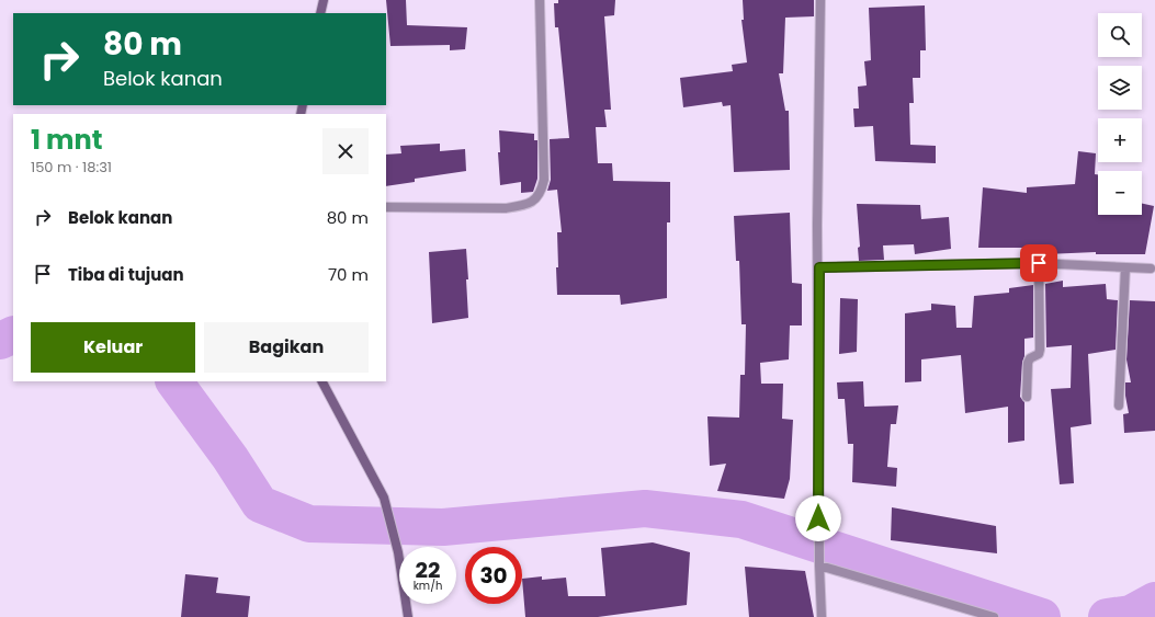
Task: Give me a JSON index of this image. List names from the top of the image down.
{
  "page": {
    "map_buttons": ["+", "−"],
    "turn": ["80 m", "Belok kanan"],
    "heading": ["1 mnt", "150 m · 18:31"],
    "list": [
      {
        "name": "Belok kanan",
        "value": "80 m"
      },
      {
        "name": "Tiba di tujuan",
        "value": "70 m"
      }
    ],
    "buttons": ["Keluar", "Bagikan"],
    "speed": "22 km/h",
    "limit": "30"
  }
}
